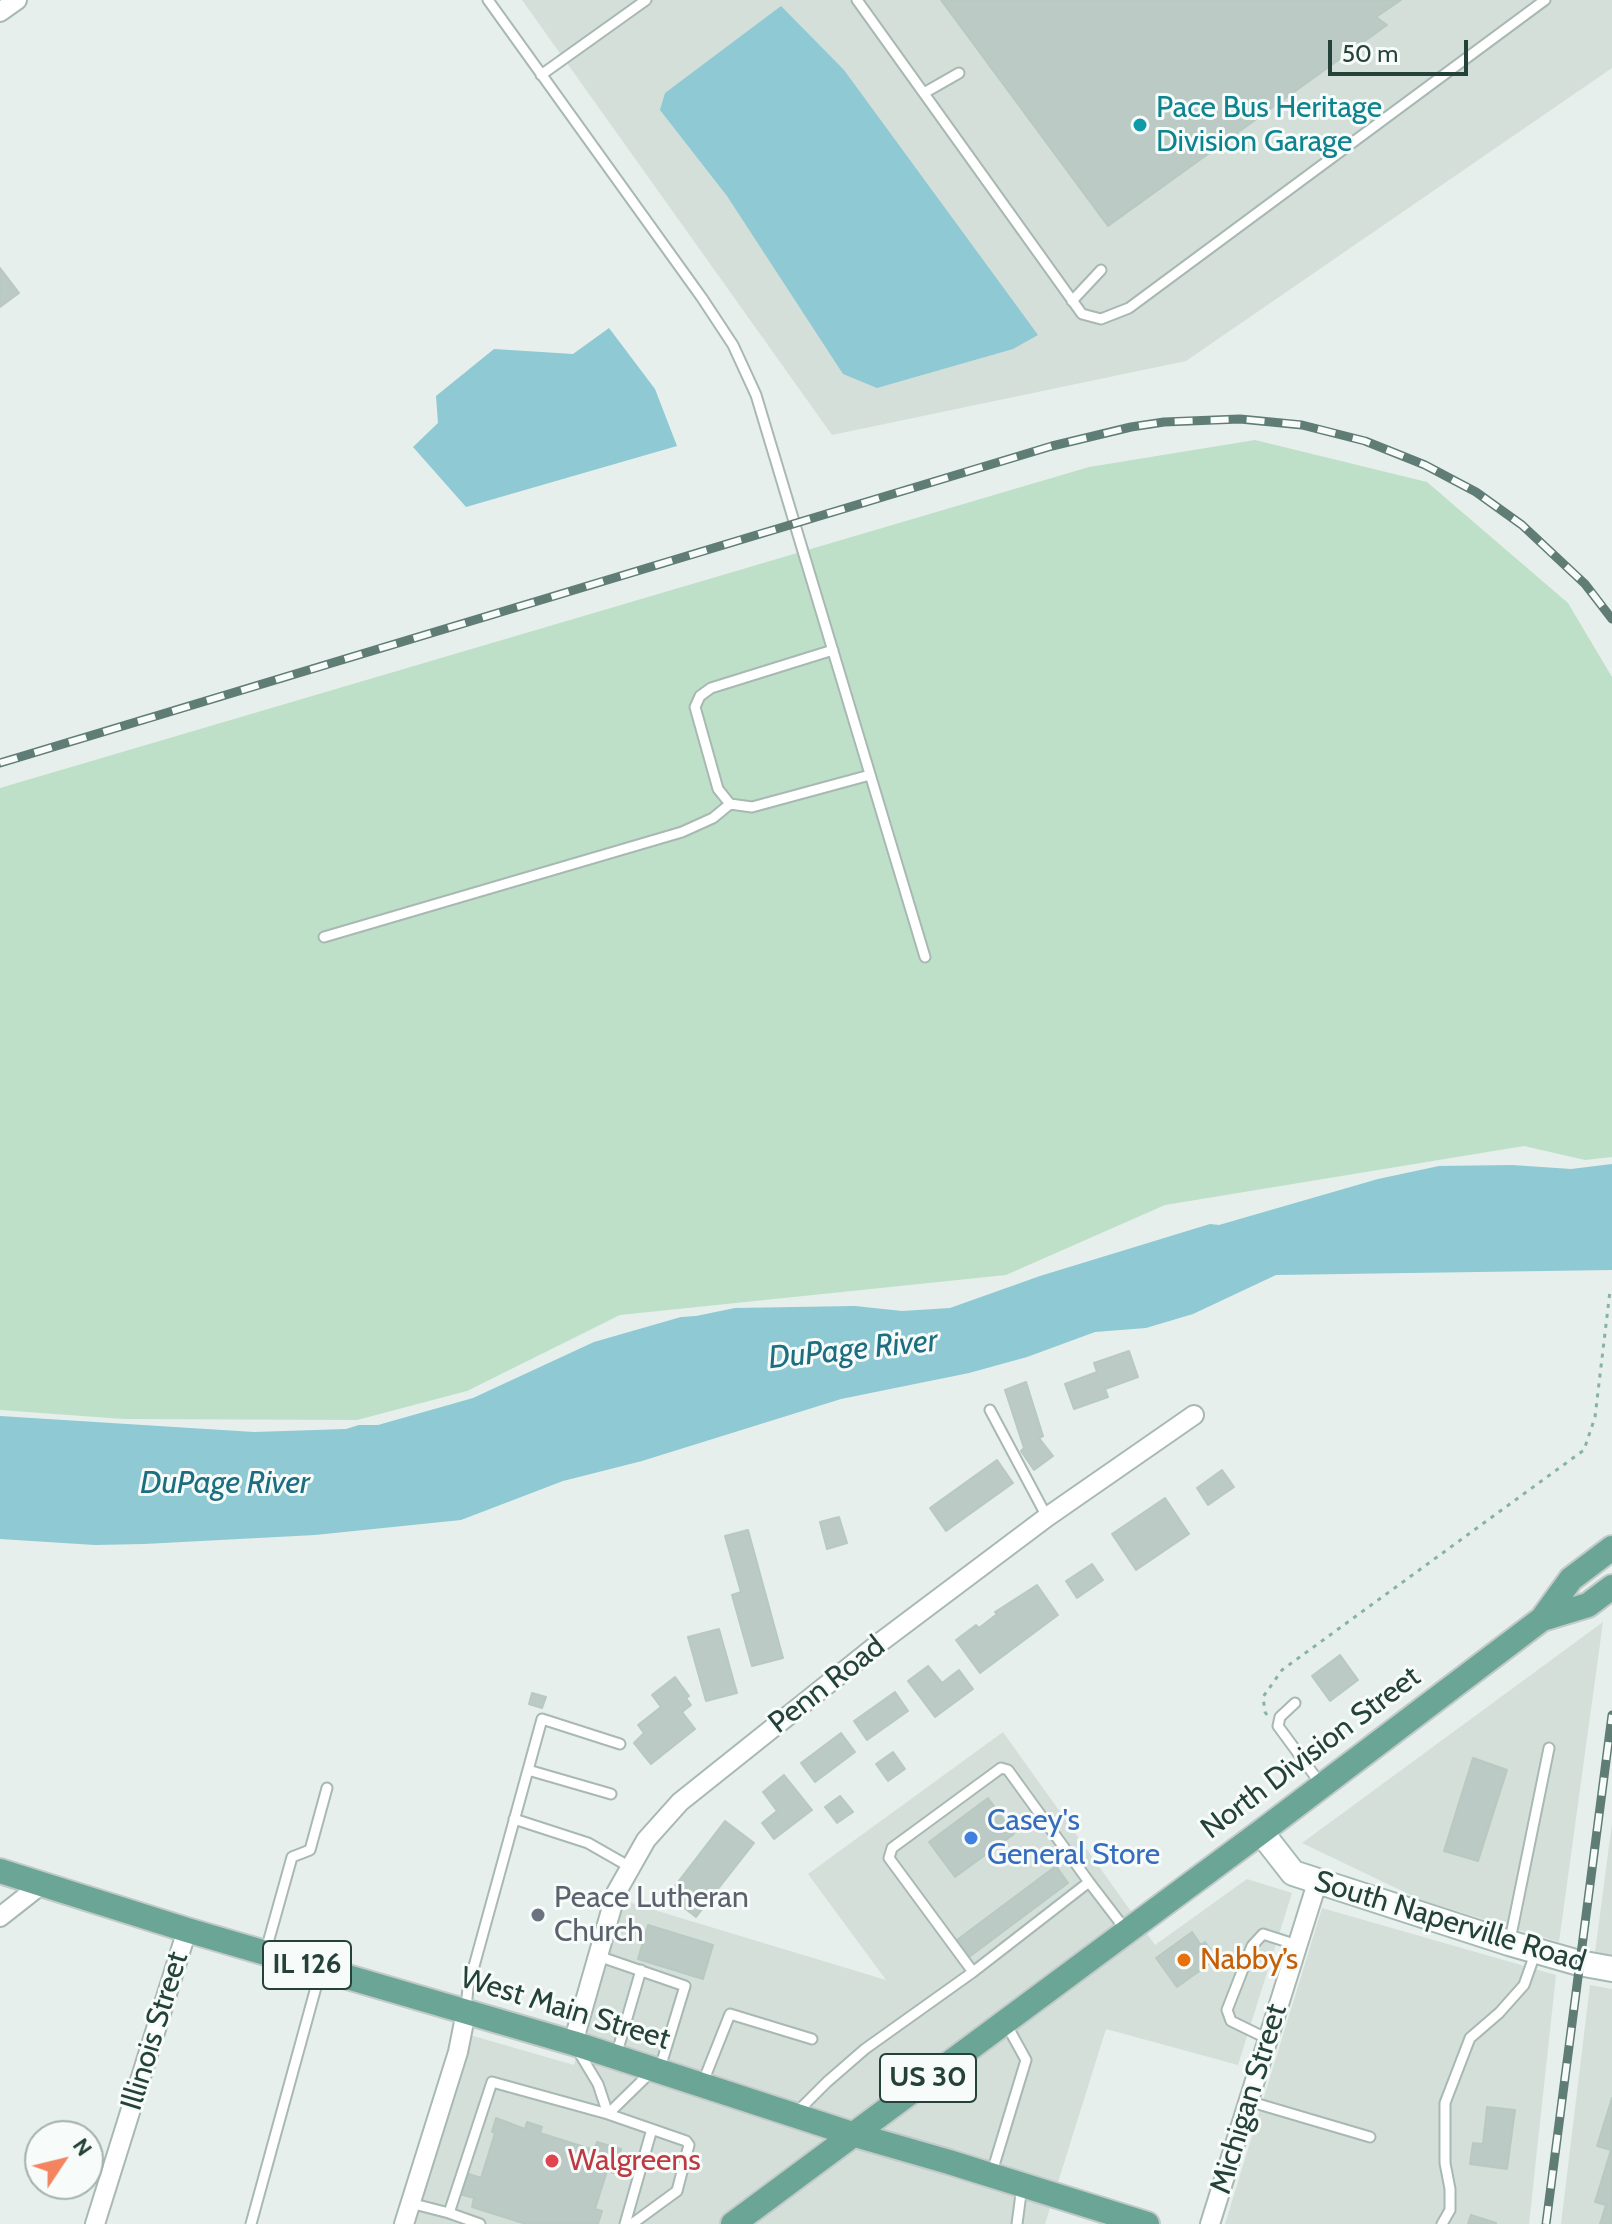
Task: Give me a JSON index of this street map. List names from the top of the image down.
{
  "streets": {
    "main road": [
      "North Division Street",
      "South Naperville Road",
      "IL 126",
      "West Main Street",
      "US 30"
    ],
    "street": ["Penn Road", "Illinois Street", "Michigan Street"]
  },
  "crossings": [
    ["Penn Road", "West Main Street"],
    ["North Division Street", "South Naperville Road"],
    ["North Division Street", "West Main Street"],
    ["South Naperville Road", "Michigan Street"],
    ["West Main Street", "Illinois Street"]
  ],
  "water": ["DuPage River"],
  "places": [
    "Pace Bus Heritage Division Garage",
    "Casey's General Store",
    "Peace Lutheran Church",
    "Nabby’s",
    "Walgreens"
  ],
  "scale_bar": "50 m",
  "north": "top right"
}
